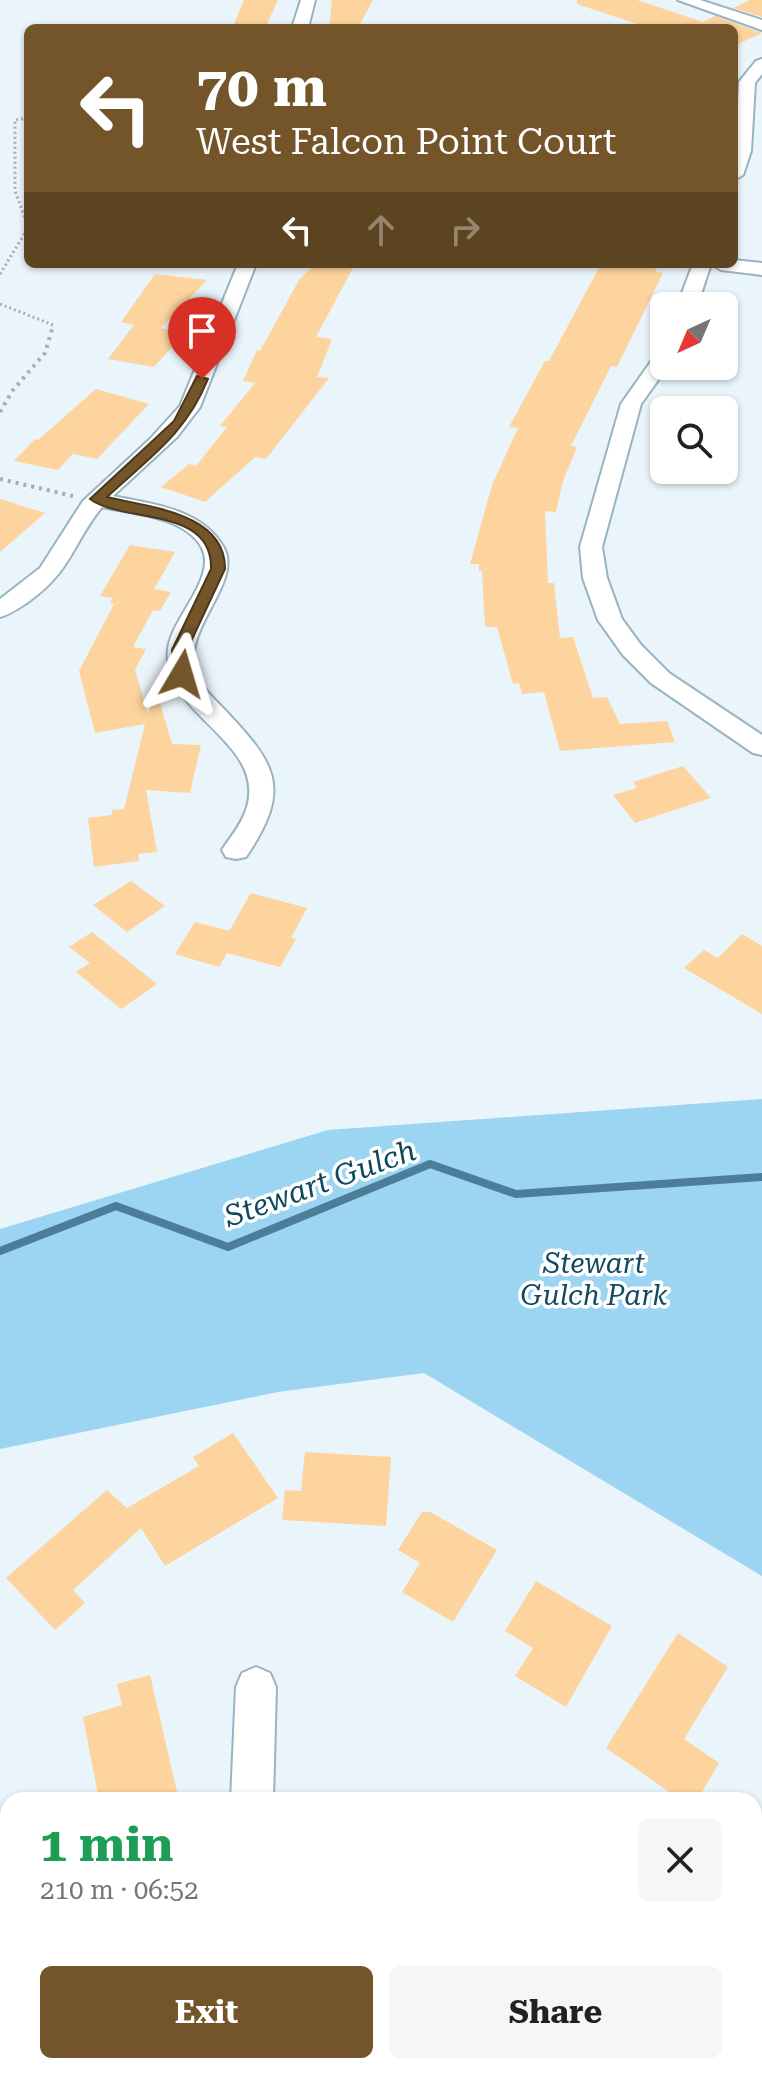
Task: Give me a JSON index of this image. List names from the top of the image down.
{
  "water": ["Stewart Gulch"],
  "parks": ["Stewart Gulch Park"],
  "north": "bottom left",
  "page": {
    "turn": ["70 m", "West Falcon Point Court"],
    "heading": ["1 min", "210 m · 06:52"],
    "buttons": ["Exit", "Share"]
  }
}
